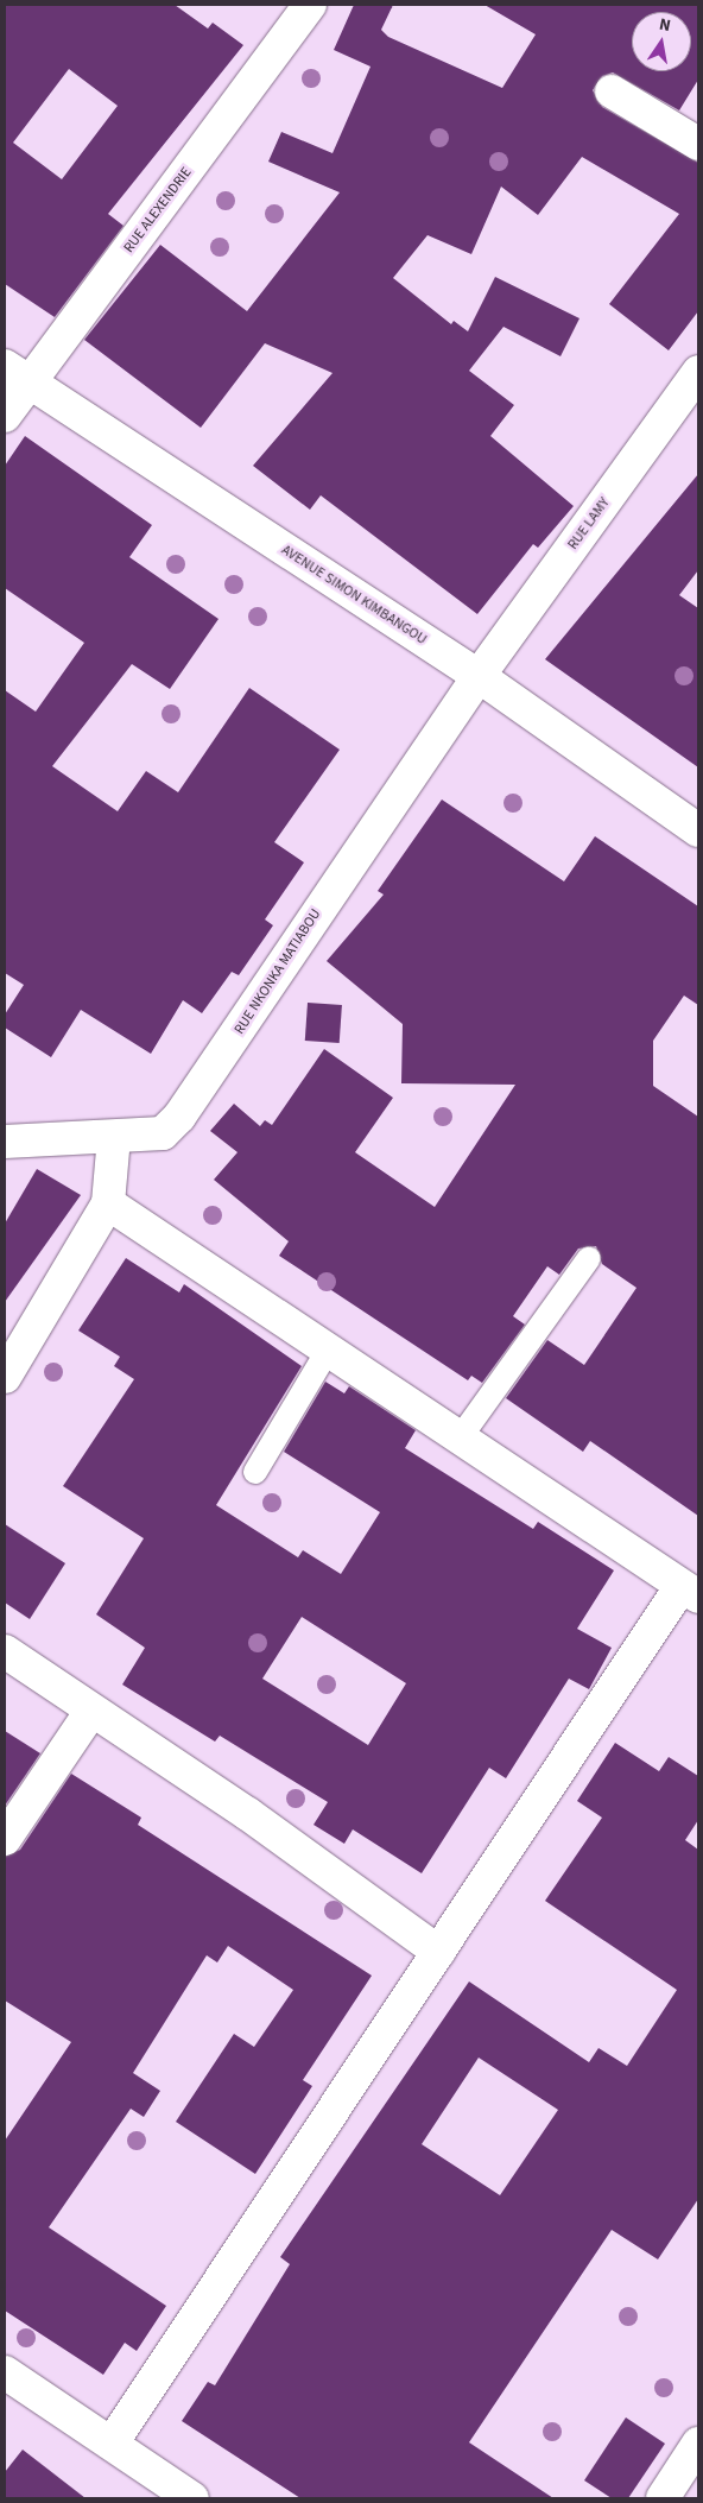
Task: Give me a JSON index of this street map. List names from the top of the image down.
{
  "streets": {
    "street": [
      "RUE ALEXENDRIE",
      "RUE LAMY",
      "AVENUE SIMON KIMBANGOU",
      "RUE NKONKA MATIABOU"
    ]
  },
  "crossings": [
    ["RUE ALEXENDRIE", "AVENUE SIMON KIMBANGOU"],
    ["RUE LAMY", "AVENUE SIMON KIMBANGOU"],
    ["RUE LAMY", "RUE NKONKA MATIABOU"],
    ["AVENUE SIMON KIMBANGOU", "RUE NKONKA MATIABOU"]
  ],
  "north": "top"
}
